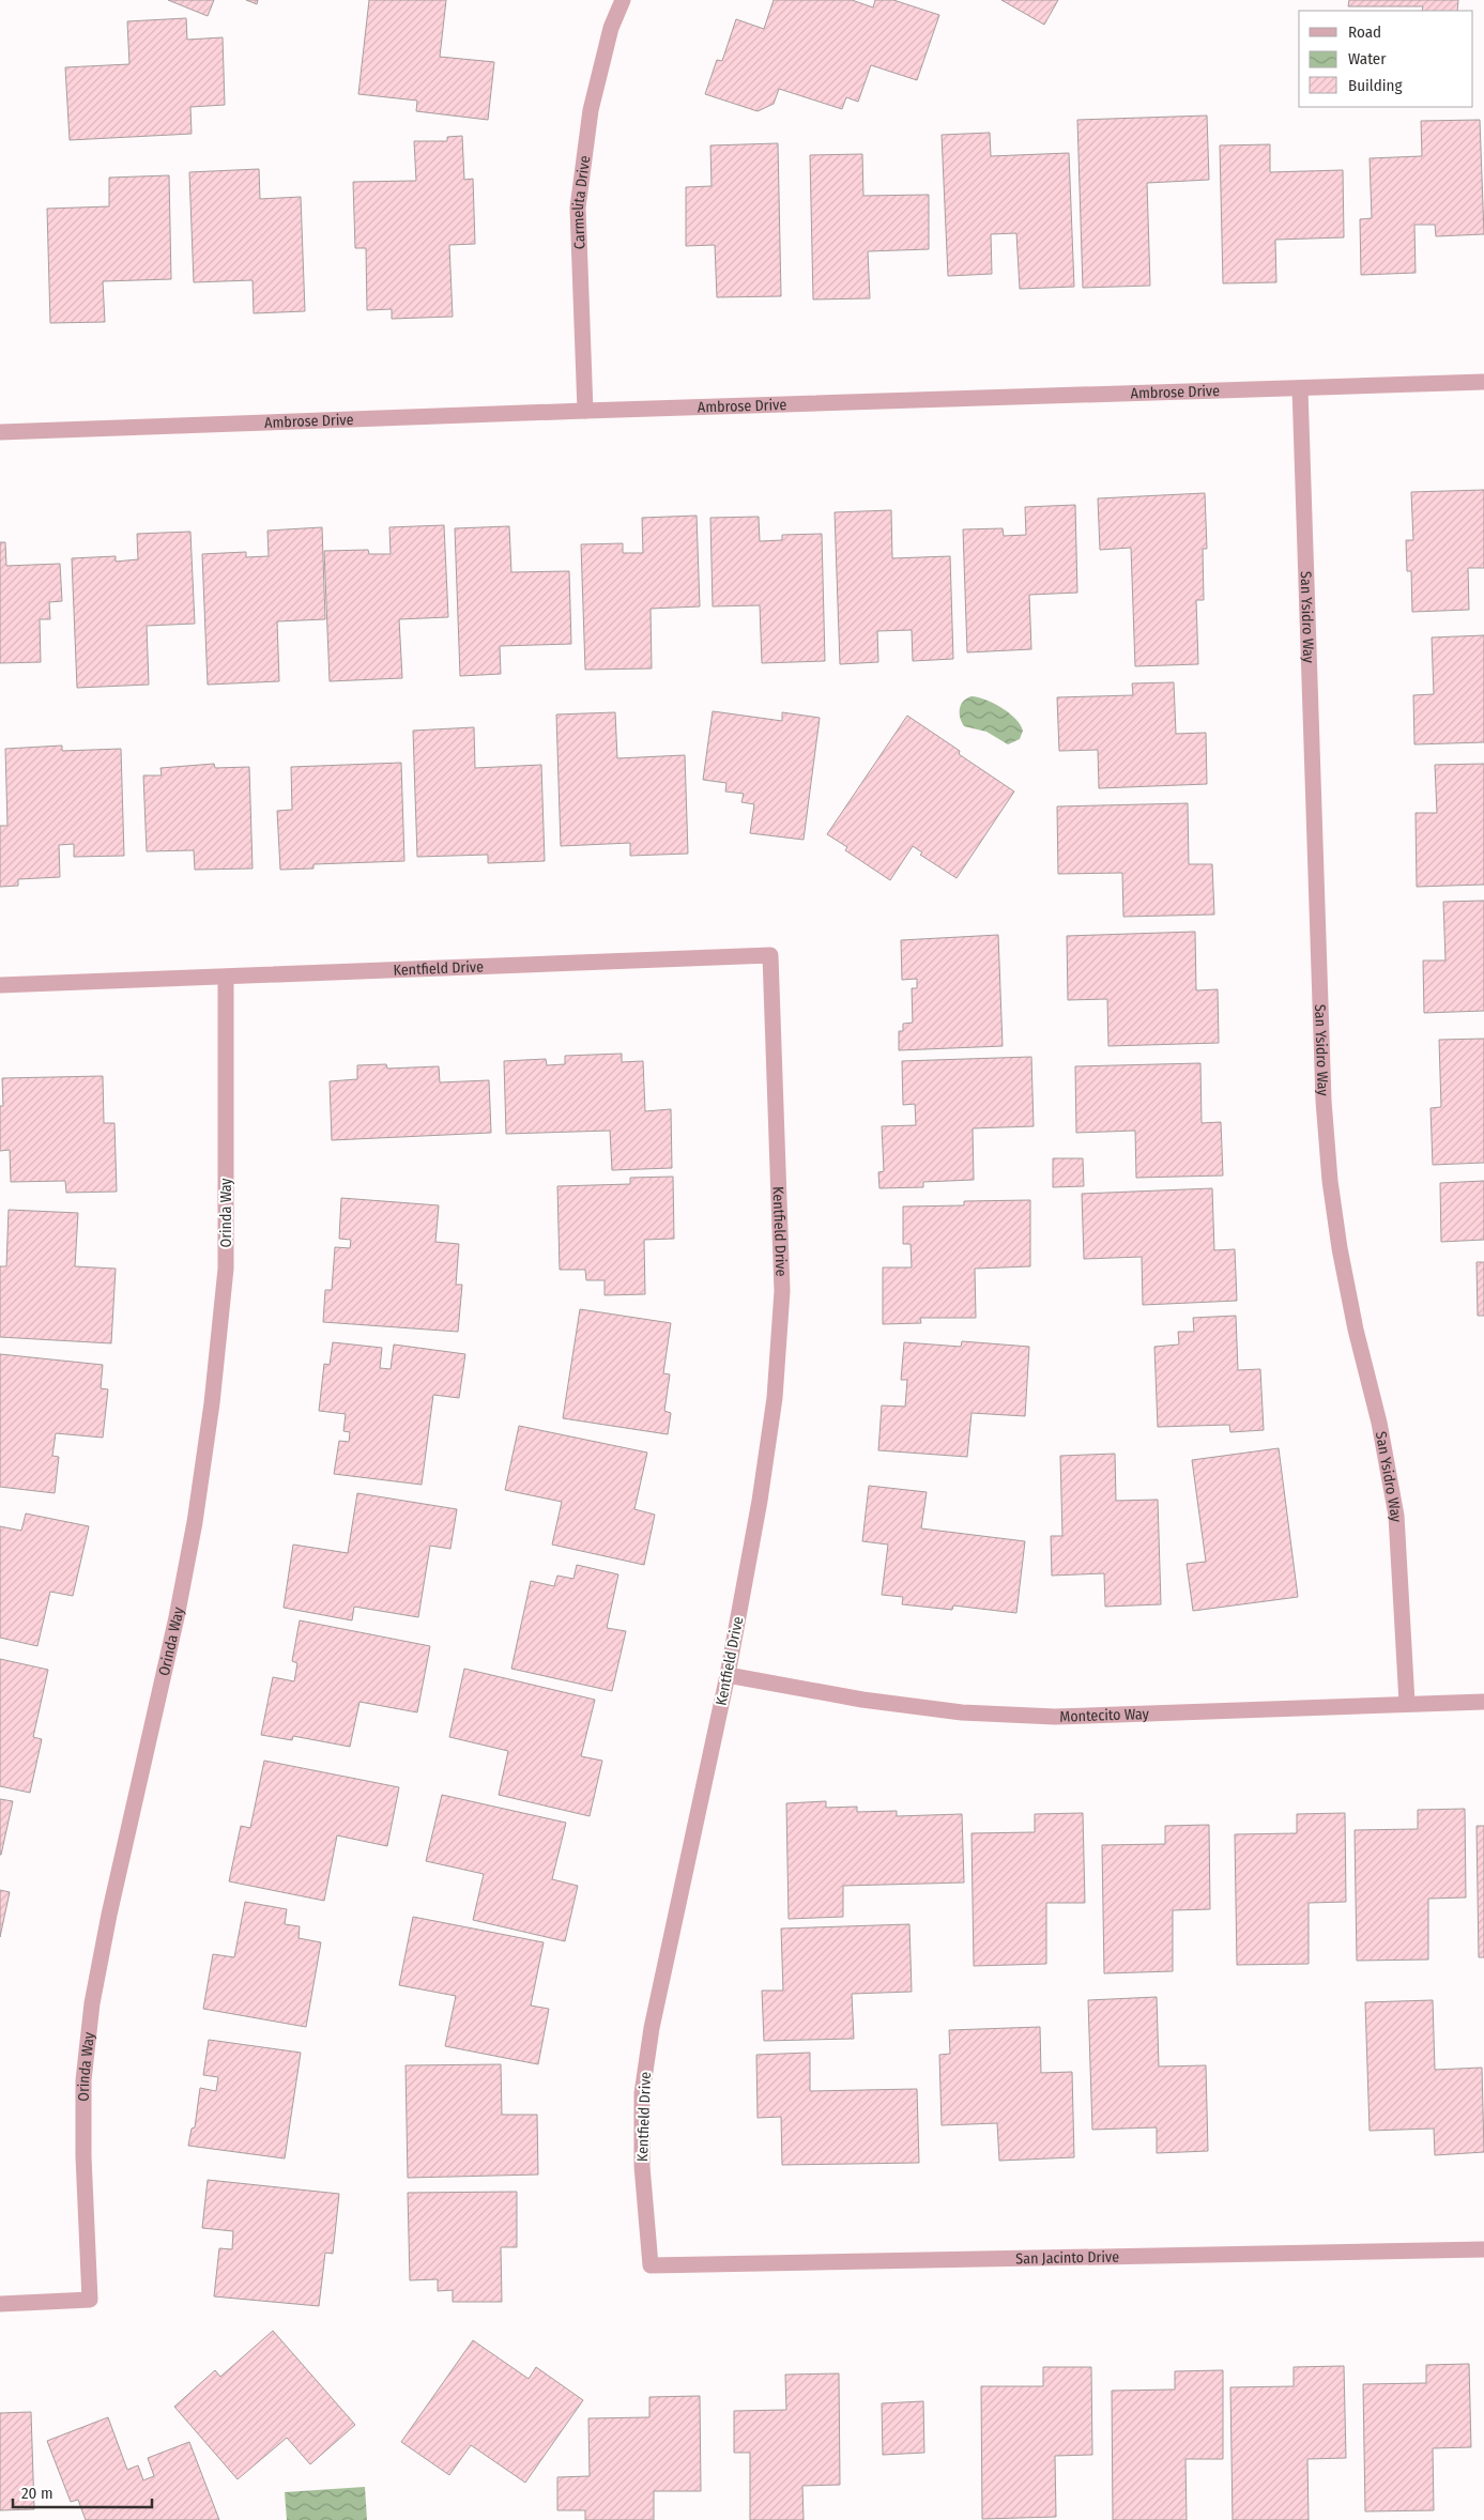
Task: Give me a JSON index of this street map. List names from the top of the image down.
{
  "streets": {
    "street": [
      "Carmelita Drive",
      "Ambrose Drive",
      "San Ysidro Way",
      "Kentfield Drive",
      "Orinda Way",
      "Montecito Way",
      "San Jacinto Drive"
    ]
  },
  "crossings": [
    ["Carmelita Drive", "Ambrose Drive"],
    ["Ambrose Drive", "San Ysidro Way"],
    ["San Ysidro Way", "Montecito Way"],
    ["Kentfield Drive", "Orinda Way"],
    ["Kentfield Drive", "Montecito Way"],
    ["Kentfield Drive", "San Jacinto Drive"]
  ],
  "legend": ["Road", "Water", "Building"],
  "scale_bar": "20 m"
}
